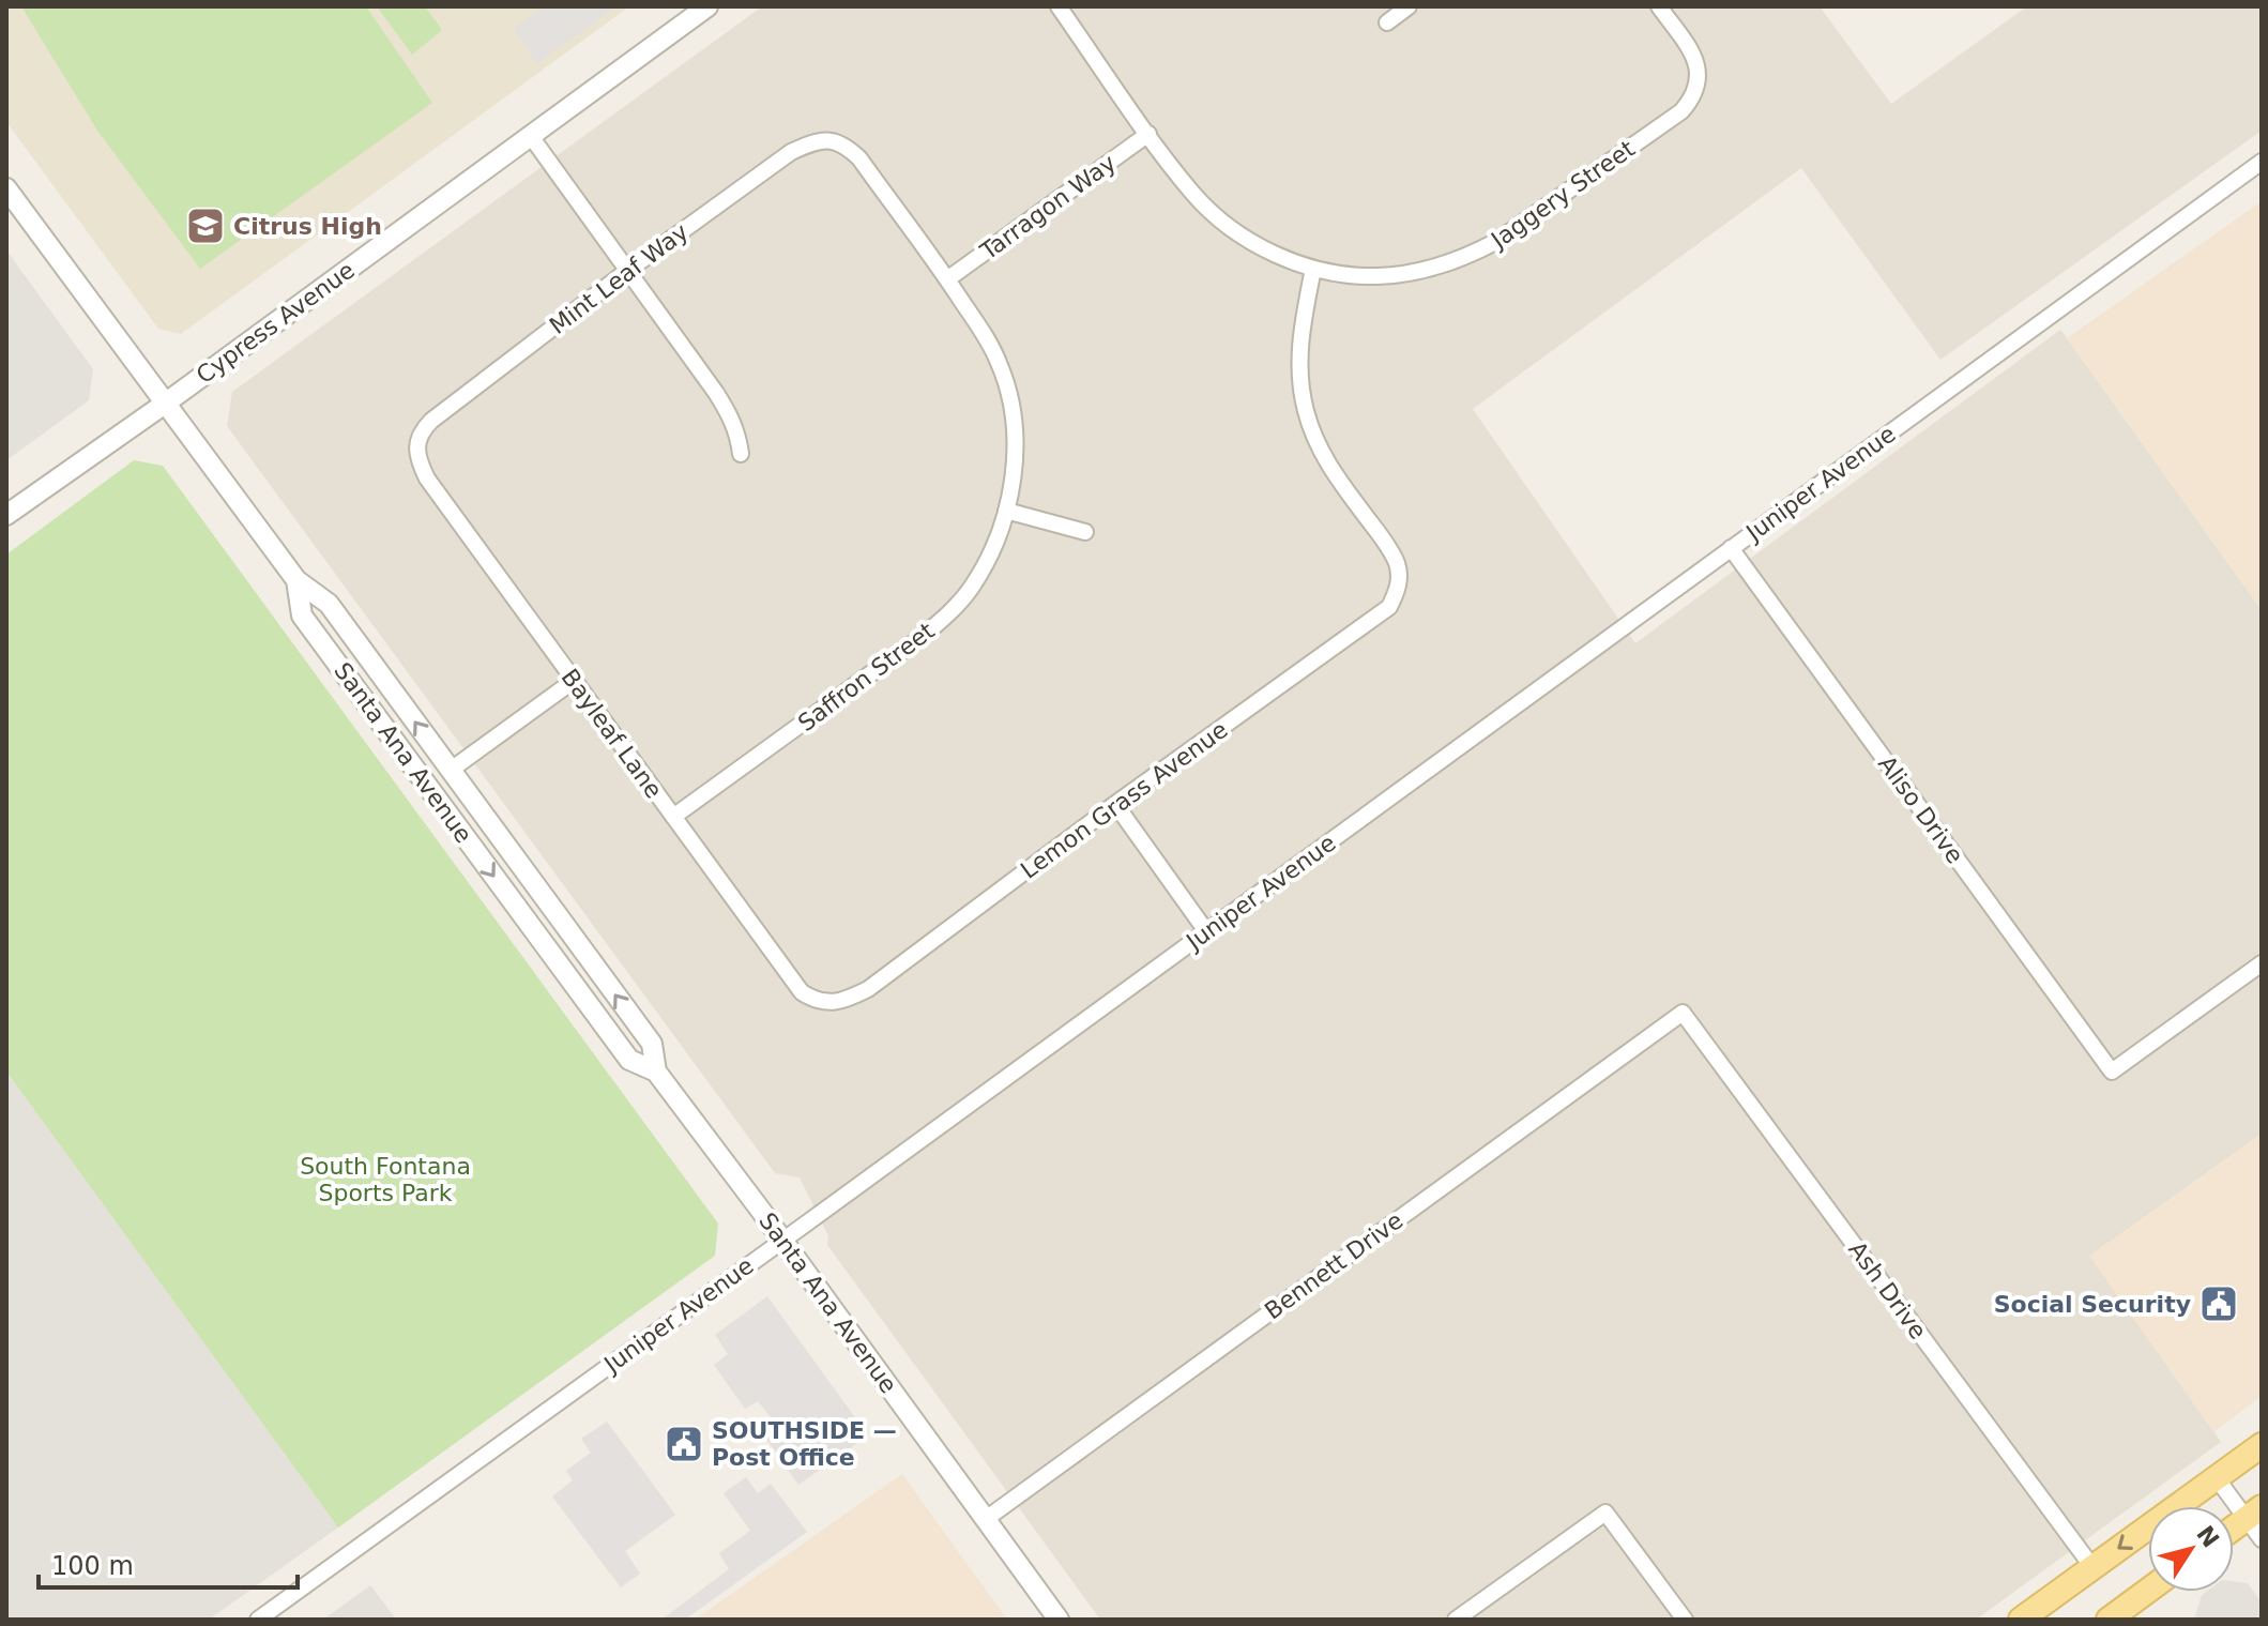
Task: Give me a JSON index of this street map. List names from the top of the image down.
{
  "streets": {
    "street": [
      "Jaggery Street",
      "Tarragon Way",
      "Mint Leaf Way",
      "Cypress Avenue",
      "Juniper Avenue",
      "Saffron Street",
      "Bayleaf Lane",
      "Santa Ana Avenue",
      "Lemon Grass Avenue",
      "Aliso Drive",
      "Bennett Drive",
      "Ash Drive"
    ]
  },
  "crossings": [
    ["Jaggery Street", "Tarragon Way"],
    ["Jaggery Street", "Lemon Grass Avenue"],
    ["Tarragon Way", "Saffron Street"],
    ["Mint Leaf Way", "Saffron Street"],
    ["Mint Leaf Way", "Bayleaf Lane"],
    ["Cypress Avenue", "Santa Ana Avenue"],
    ["Juniper Avenue", "Santa Ana Avenue"],
    ["Juniper Avenue", "Aliso Drive"],
    ["Saffron Street", "Bayleaf Lane"],
    ["Bayleaf Lane", "Lemon Grass Avenue"],
    ["Santa Ana Avenue", "Bennett Drive"],
    ["Bennett Drive", "Ash Drive"]
  ],
  "parks": ["South Fontana Sports Park"],
  "places": {
    "school or university": ["Citrus High"],
    "public building": ["Social Security", "SOUTHSIDE — Post Office"]
  },
  "scale_bar": "100 m",
  "north": "top right"
}
